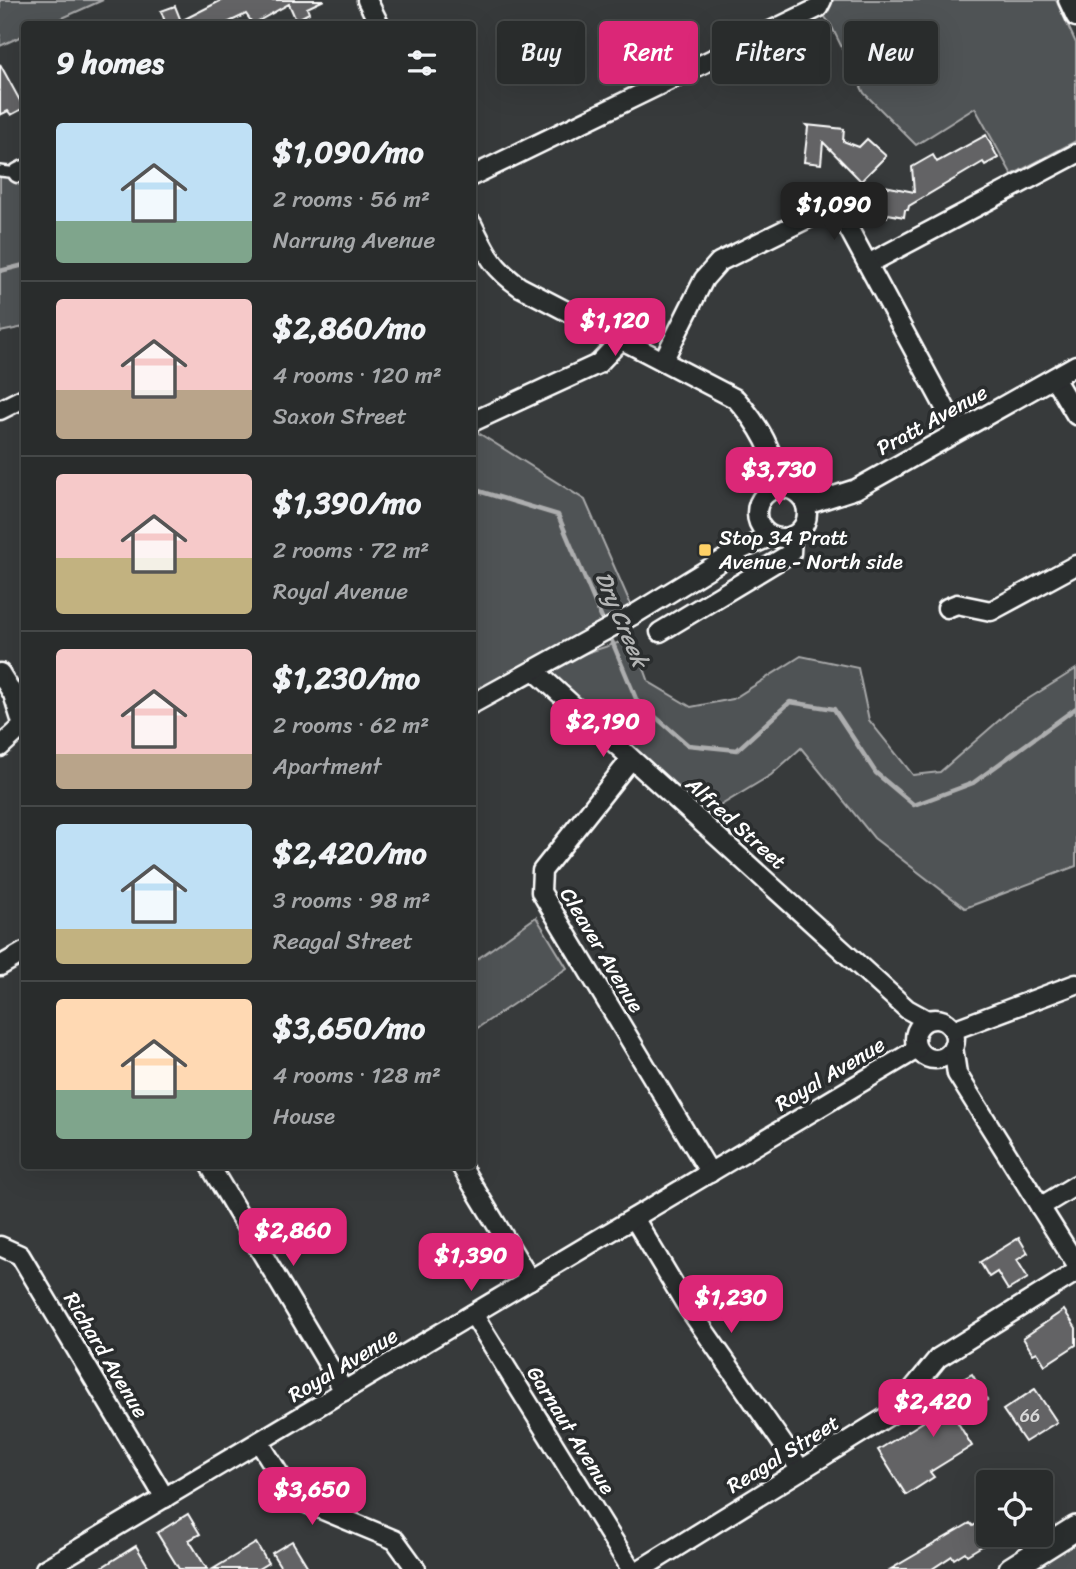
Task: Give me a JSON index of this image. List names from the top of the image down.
{
  "streets": {
    "street": [
      "Pratt Avenue",
      "Alfred Street",
      "Cleaver Avenue",
      "Royal Avenue",
      "Richard Avenue",
      "Garnaut Avenue",
      "Reagal Street"
    ]
  },
  "crossings": [
    ["Alfred Street", "Cleaver Avenue"],
    ["Alfred Street", "Royal Avenue"],
    ["Cleaver Avenue", "Royal Avenue"],
    ["Royal Avenue", "Richard Avenue"],
    ["Royal Avenue", "Garnaut Avenue"]
  ],
  "water": ["Dry Creek"],
  "places": {
    "transit": ["Stop 34 Pratt Avenue - North side"]
  },
  "house_numbers": ["66"],
  "page": {
    "chip": [
      "Buy",
      "Rent",
      "Filters",
      "New"
    ],
    "heading": "9 homes",
    "list": [
      {
        "name": "$1,090/mo",
        "note": "2 rooms · 56 m² · Narrung Avenue"
      },
      {
        "name": "$2,860/mo",
        "note": "4 rooms · 120 m² · Saxon Street"
      },
      {
        "name": "$1,390/mo",
        "note": "2 rooms · 72 m² · Royal Avenue"
      },
      {
        "name": "$1,230/mo",
        "note": "2 rooms · 62 m² · Apartment"
      },
      {
        "name": "$2,420/mo",
        "note": "3 rooms · 98 m² · Reagal Street"
      },
      {
        "name": "$3,650/mo",
        "note": "4 rooms · 128 m² · House"
      }
    ],
    "price": [
      "$1,090",
      "$1,120",
      "$3,730",
      "$2,190",
      "$2,860",
      "$1,390",
      "$1,230",
      "$2,420",
      "$3,650"
    ]
  }
}
